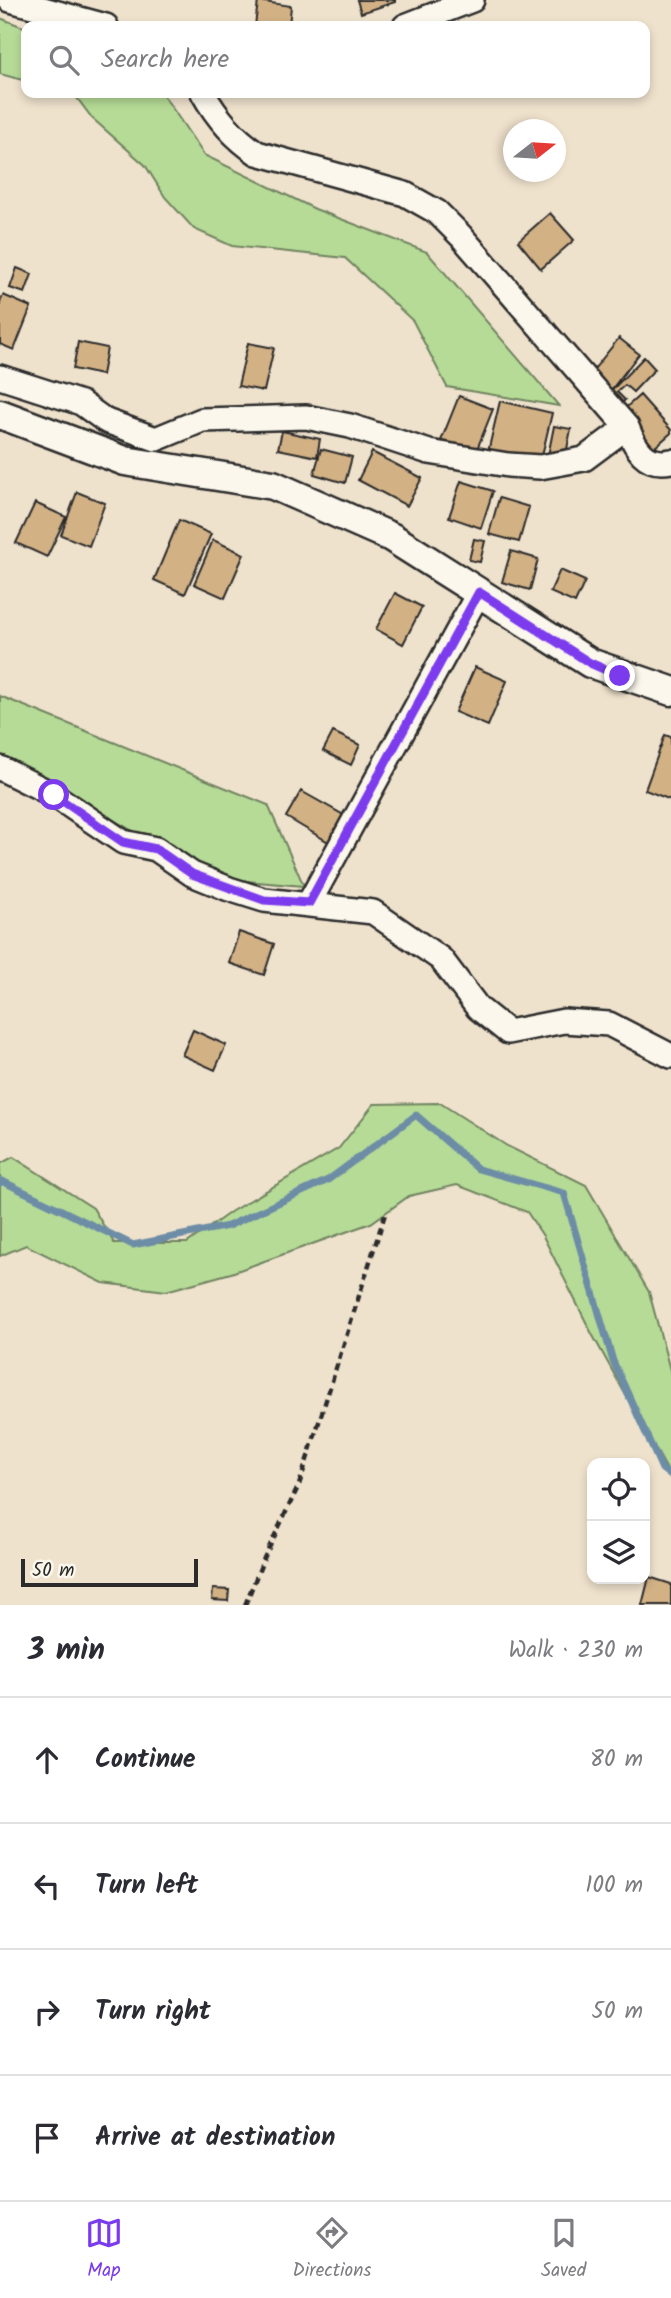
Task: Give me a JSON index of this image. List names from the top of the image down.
{
  "scale_bar": "50 m",
  "north": "right",
  "page": {
    "search": "Search here",
    "scale": "50 m",
    "heading": ["3 min", "Walk · 230 m"],
    "list": [
      ["Continue", "80 m"],
      ["Turn left", "100 m"],
      ["Turn right", "50 m"],
      "Arrive at destination"
    ],
    "nav": ["Map", "Directions", "Saved"]
  }
}
